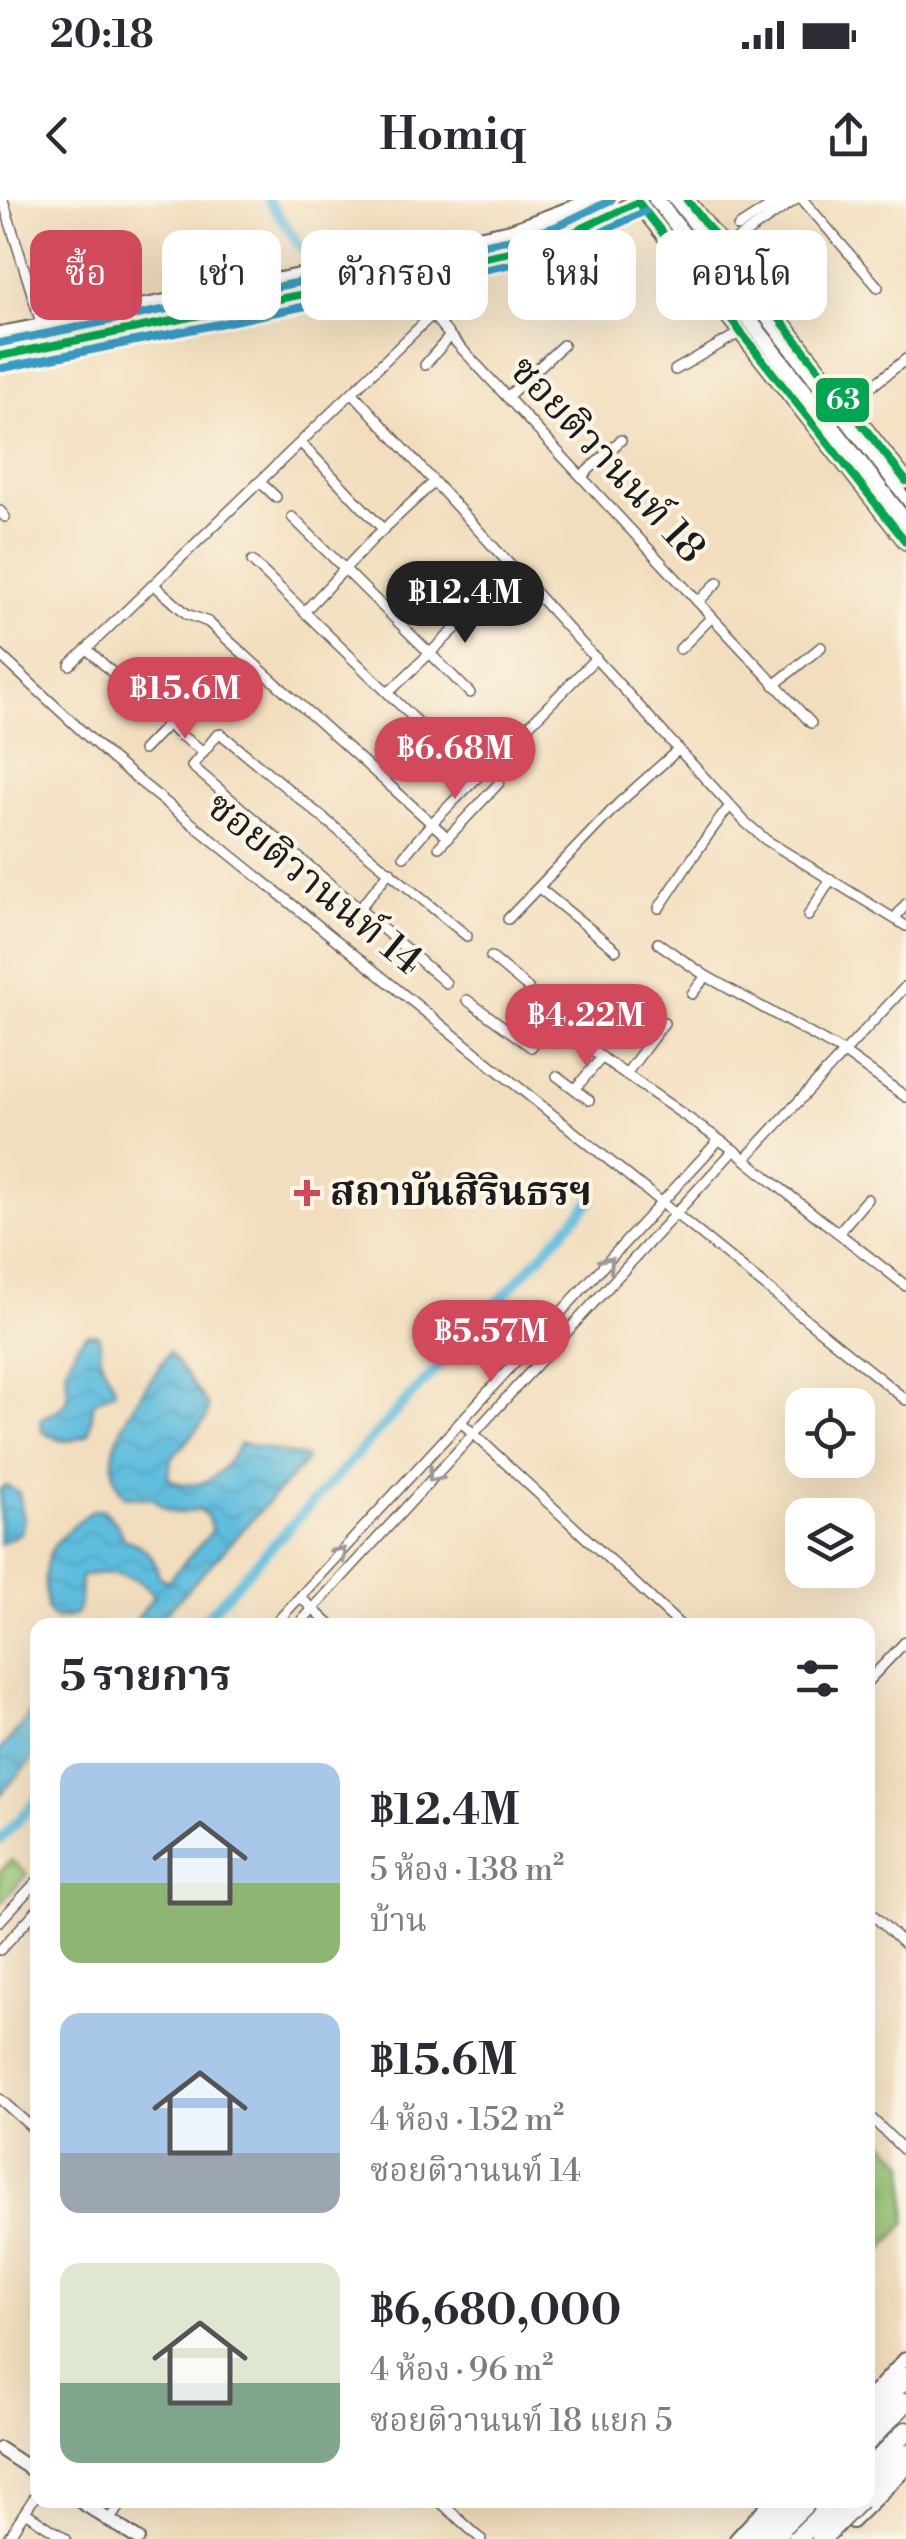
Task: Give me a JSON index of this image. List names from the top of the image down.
{
  "streets": {
    "street": ["ซอยติวานนท์ 18", "ซอยติวานนท์ 14"]
  },
  "places": {
    "health": ["สถาบันสิรินธรฯ"]
  },
  "lines": ["transit line 63"],
  "page": {
    "status": "20:18",
    "header": "Homiq",
    "chip": [
      "ซื้อ",
      "เช่า",
      "ตัวกรอง",
      "ใหม่",
      "คอนโด"
    ],
    "price": [
      "฿12.4M",
      "฿15.6M",
      "฿6.68M",
      "฿4.22M",
      "฿5.57M"
    ],
    "heading": "5 รายการ",
    "list": [
      {
        "name": "฿12.4M",
        "note": "5 ห้อง · 138 m² · บ้าน"
      },
      {
        "name": "฿15.6M",
        "note": "4 ห้อง · 152 m² · ซอยติวานนท์ 14"
      },
      {
        "name": "฿6,680,000",
        "note": "4 ห้อง · 96 m² · ซอยติวานนท์ 18 แยก 5"
      }
    ]
  }
}
